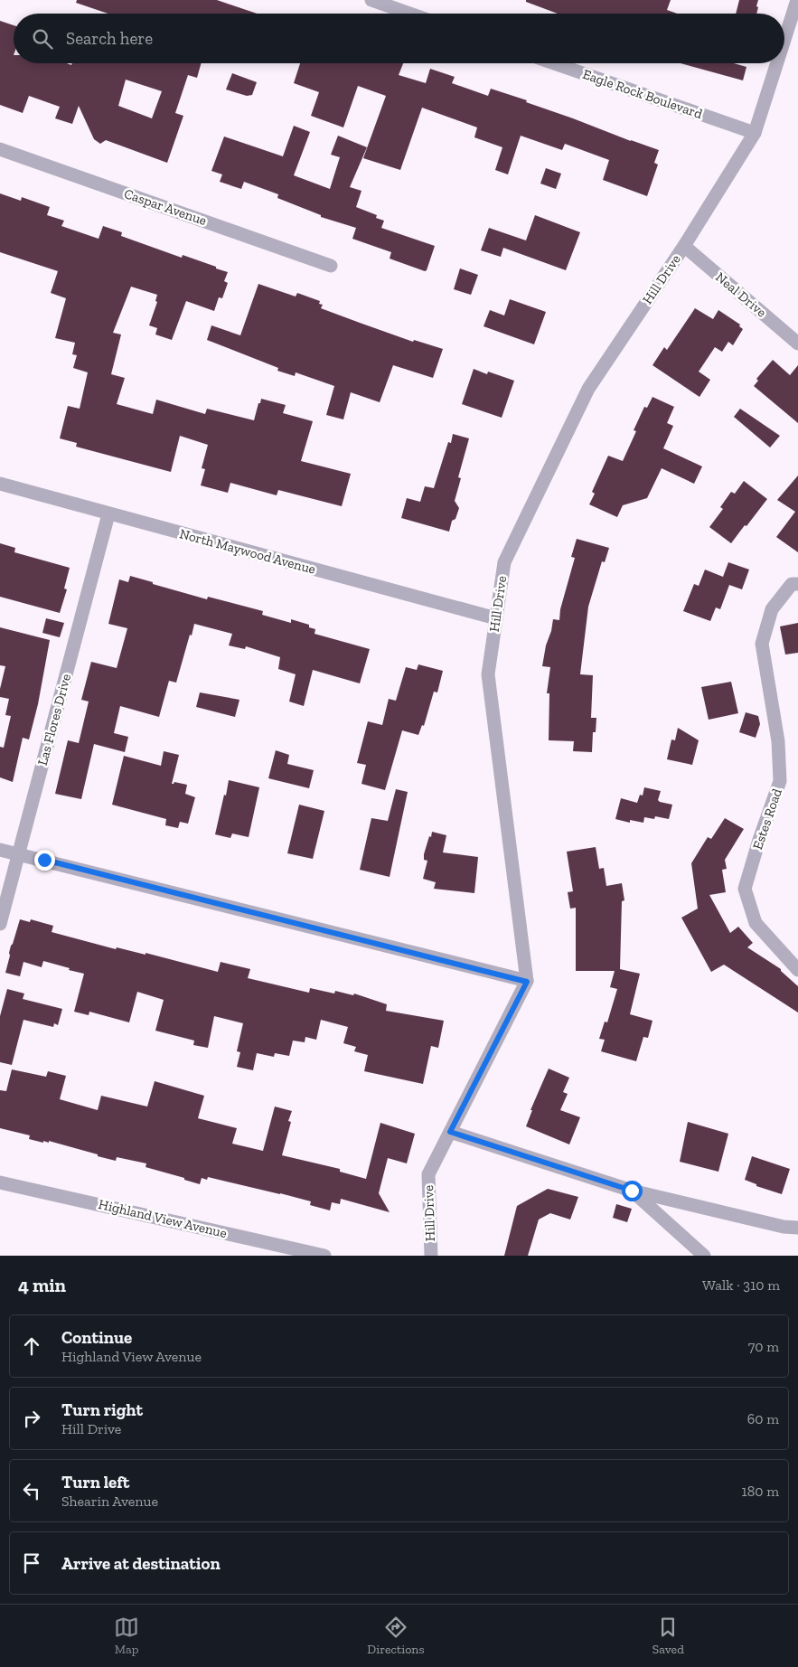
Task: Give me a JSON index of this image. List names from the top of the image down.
{
  "streets": {
    "street": [
      "Eagle Rock Boulevard",
      "Caspar Avenue",
      "Hill Drive",
      "Neal Drive",
      "North Maywood Avenue",
      "Las Flores Drive",
      "Estes Road",
      "Highland View Avenue"
    ]
  },
  "crossings": [
    ["Eagle Rock Boulevard", "Hill Drive"],
    ["Hill Drive", "Neal Drive"],
    ["Hill Drive", "North Maywood Avenue"],
    ["North Maywood Avenue", "Las Flores Drive"]
  ],
  "page": {
    "search": "Search here",
    "heading": ["4 min", "Walk · 310 m"],
    "list": [
      ["Continue", "Highland View Avenue", "70 m"],
      ["Turn right", "Hill Drive", "60 m"],
      ["Turn left", "Shearin Avenue", "180 m"],
      "Arrive at destination"
    ],
    "nav": ["Map", "Directions", "Saved"]
  }
}
